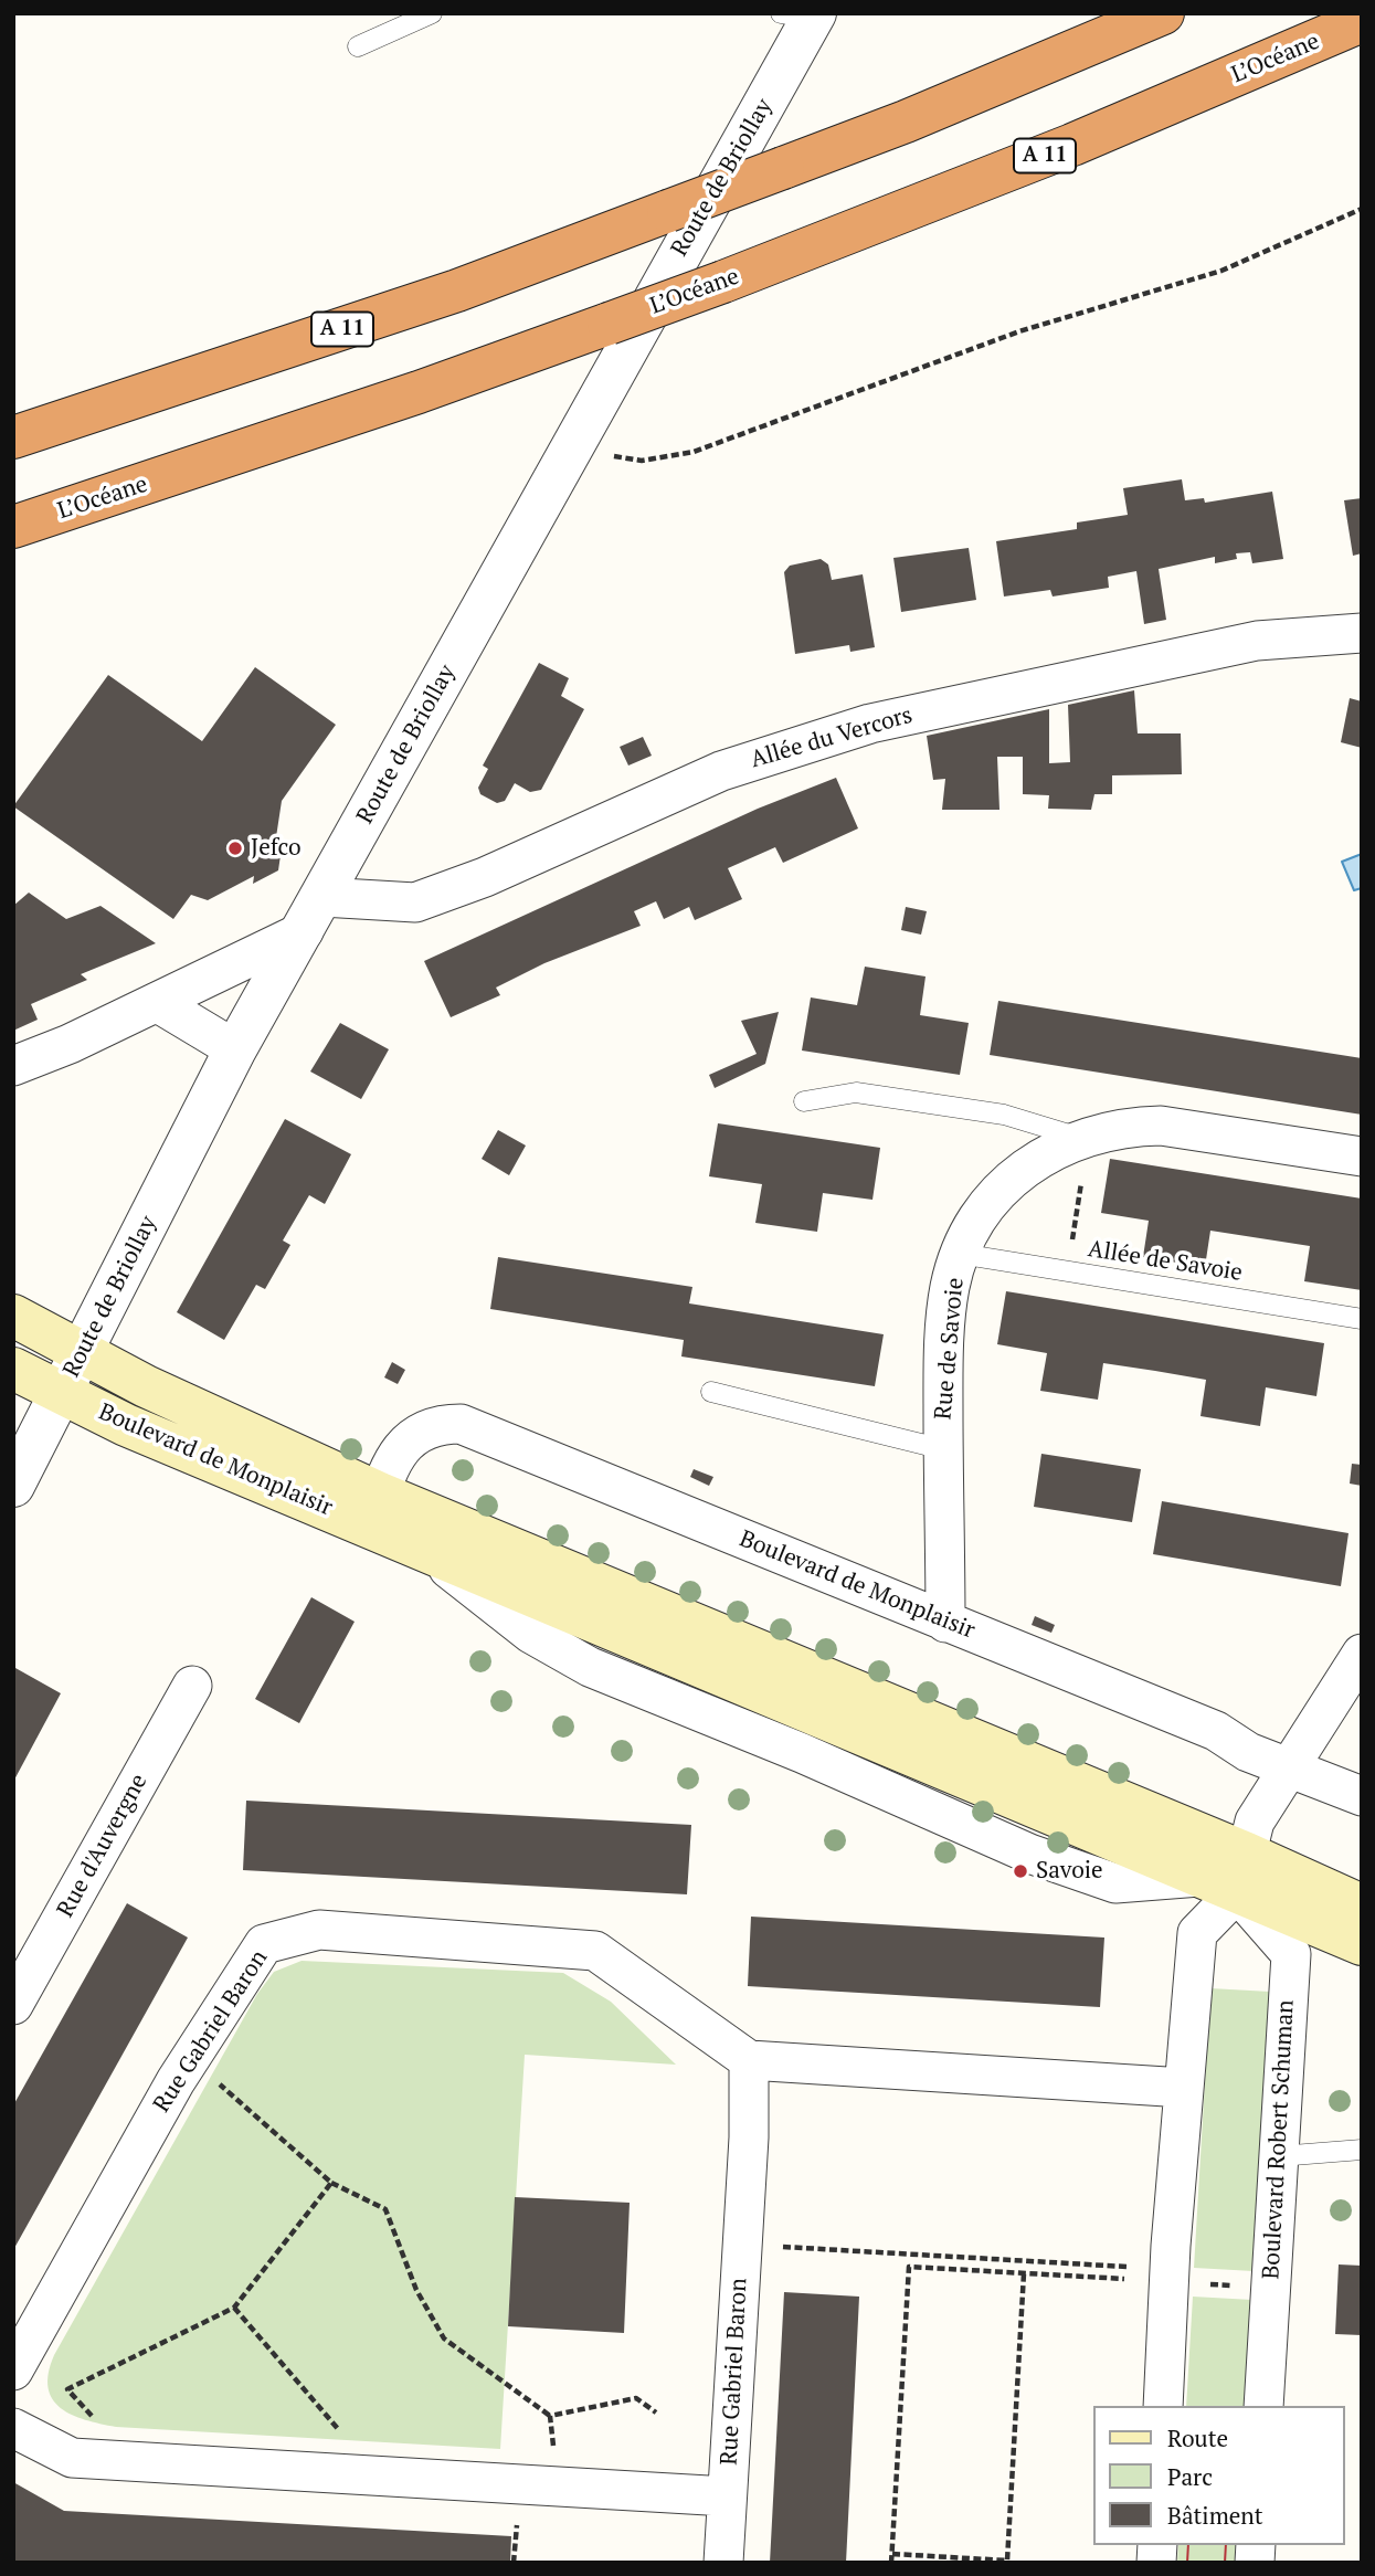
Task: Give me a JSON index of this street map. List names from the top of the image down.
{
  "streets": {
    "highway": ["L’Océane", "A 11"],
    "main road": ["Boulevard de Monplaisir"],
    "street": [
      "Route de Briollay",
      "Allée du Vercors",
      "Rue de Savoie",
      "Rue d'Auvergne",
      "Rue Gabriel Baron",
      "Boulevard Robert Schuman"
    ],
    "lane": ["Allée de Savoie"]
  },
  "crossings": [
    ["Route de Briollay", "Allée du Vercors"],
    ["Route de Briollay", "Boulevard de Monplaisir"],
    ["Allée de Savoie", "Rue de Savoie"],
    ["Rue de Savoie", "Boulevard de Monplaisir"],
    ["Boulevard de Monplaisir", "Boulevard Robert Schuman"]
  ],
  "places": ["Jefco", "Savoie"],
  "legend": ["Route", "Parc", "Bâtiment"]
}
